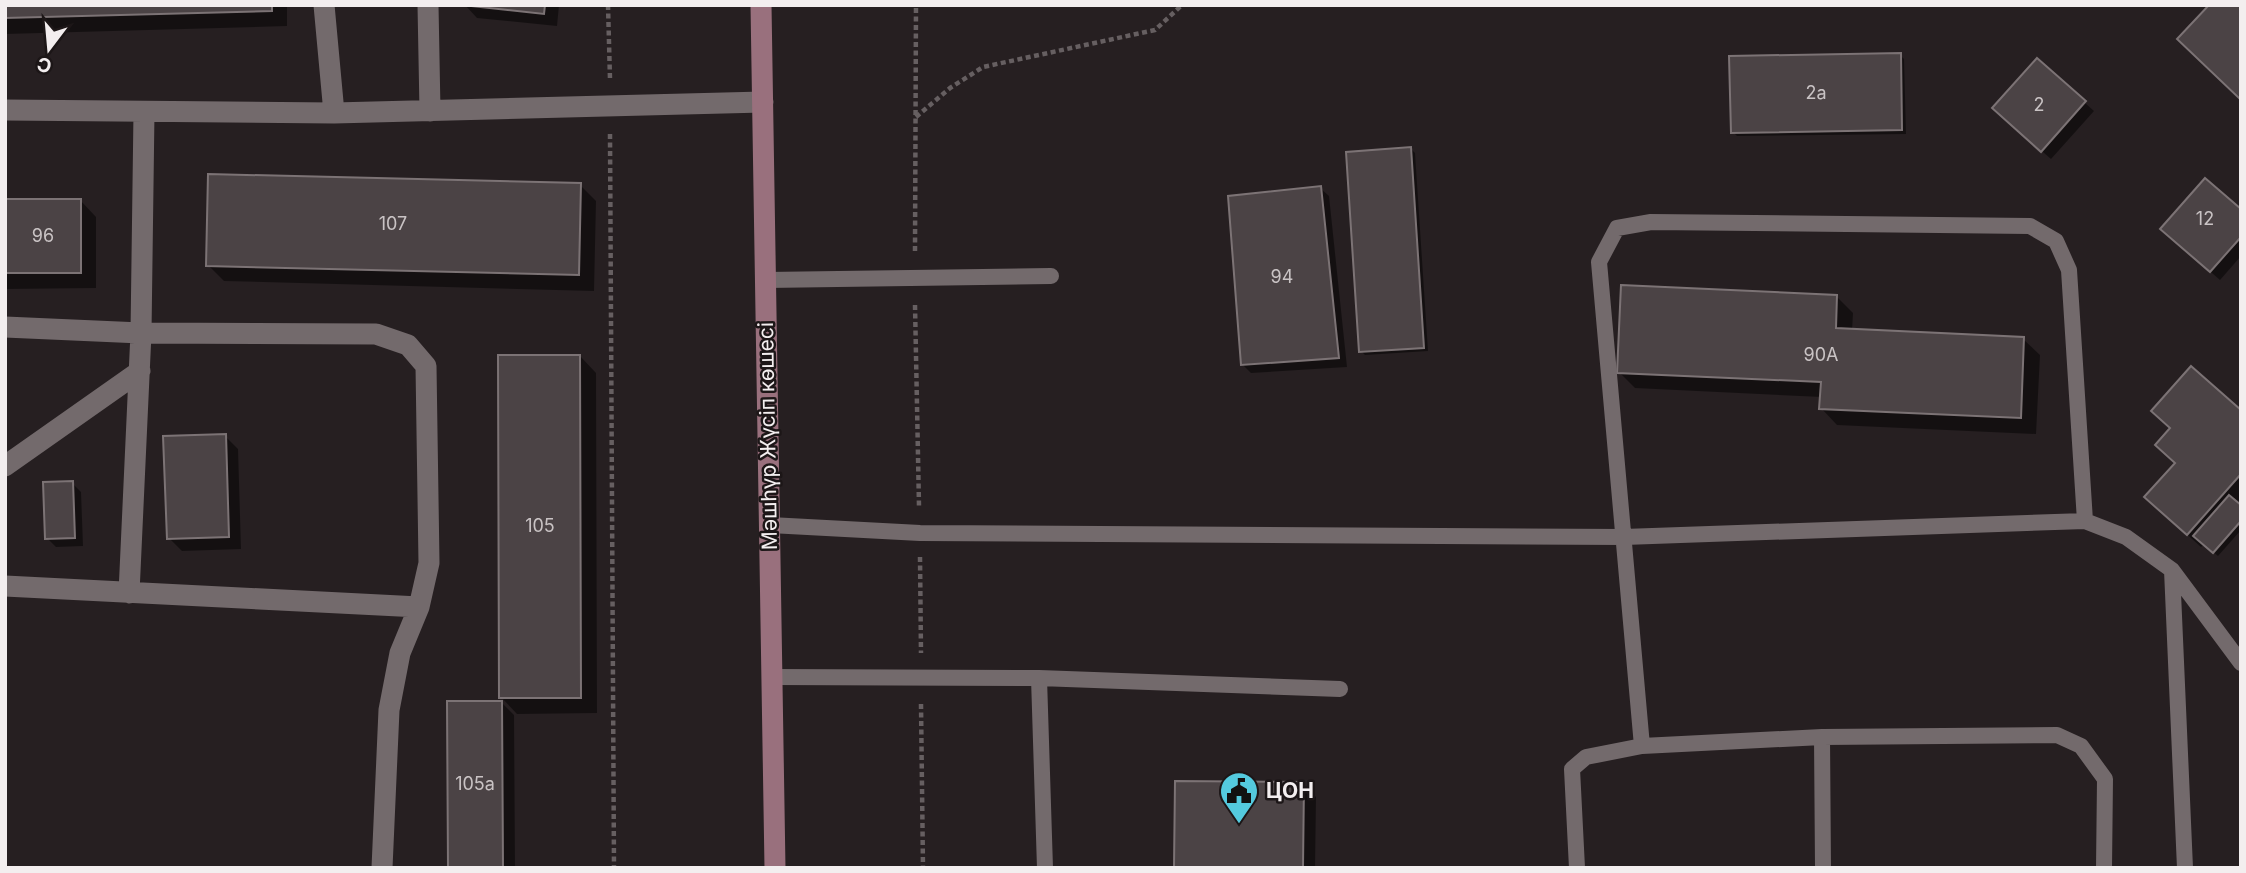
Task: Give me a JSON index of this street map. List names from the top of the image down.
{
  "streets": {
    "main road": ["Мәшһүр Жүсіп көшесі"]
  },
  "places": {
    "public building": ["ЦОН"]
  },
  "house_numbers": [
    "2а",
    "2",
    "12",
    "107",
    "96",
    "94",
    "90А",
    "105",
    "105а"
  ],
  "north": "bottom"
}
